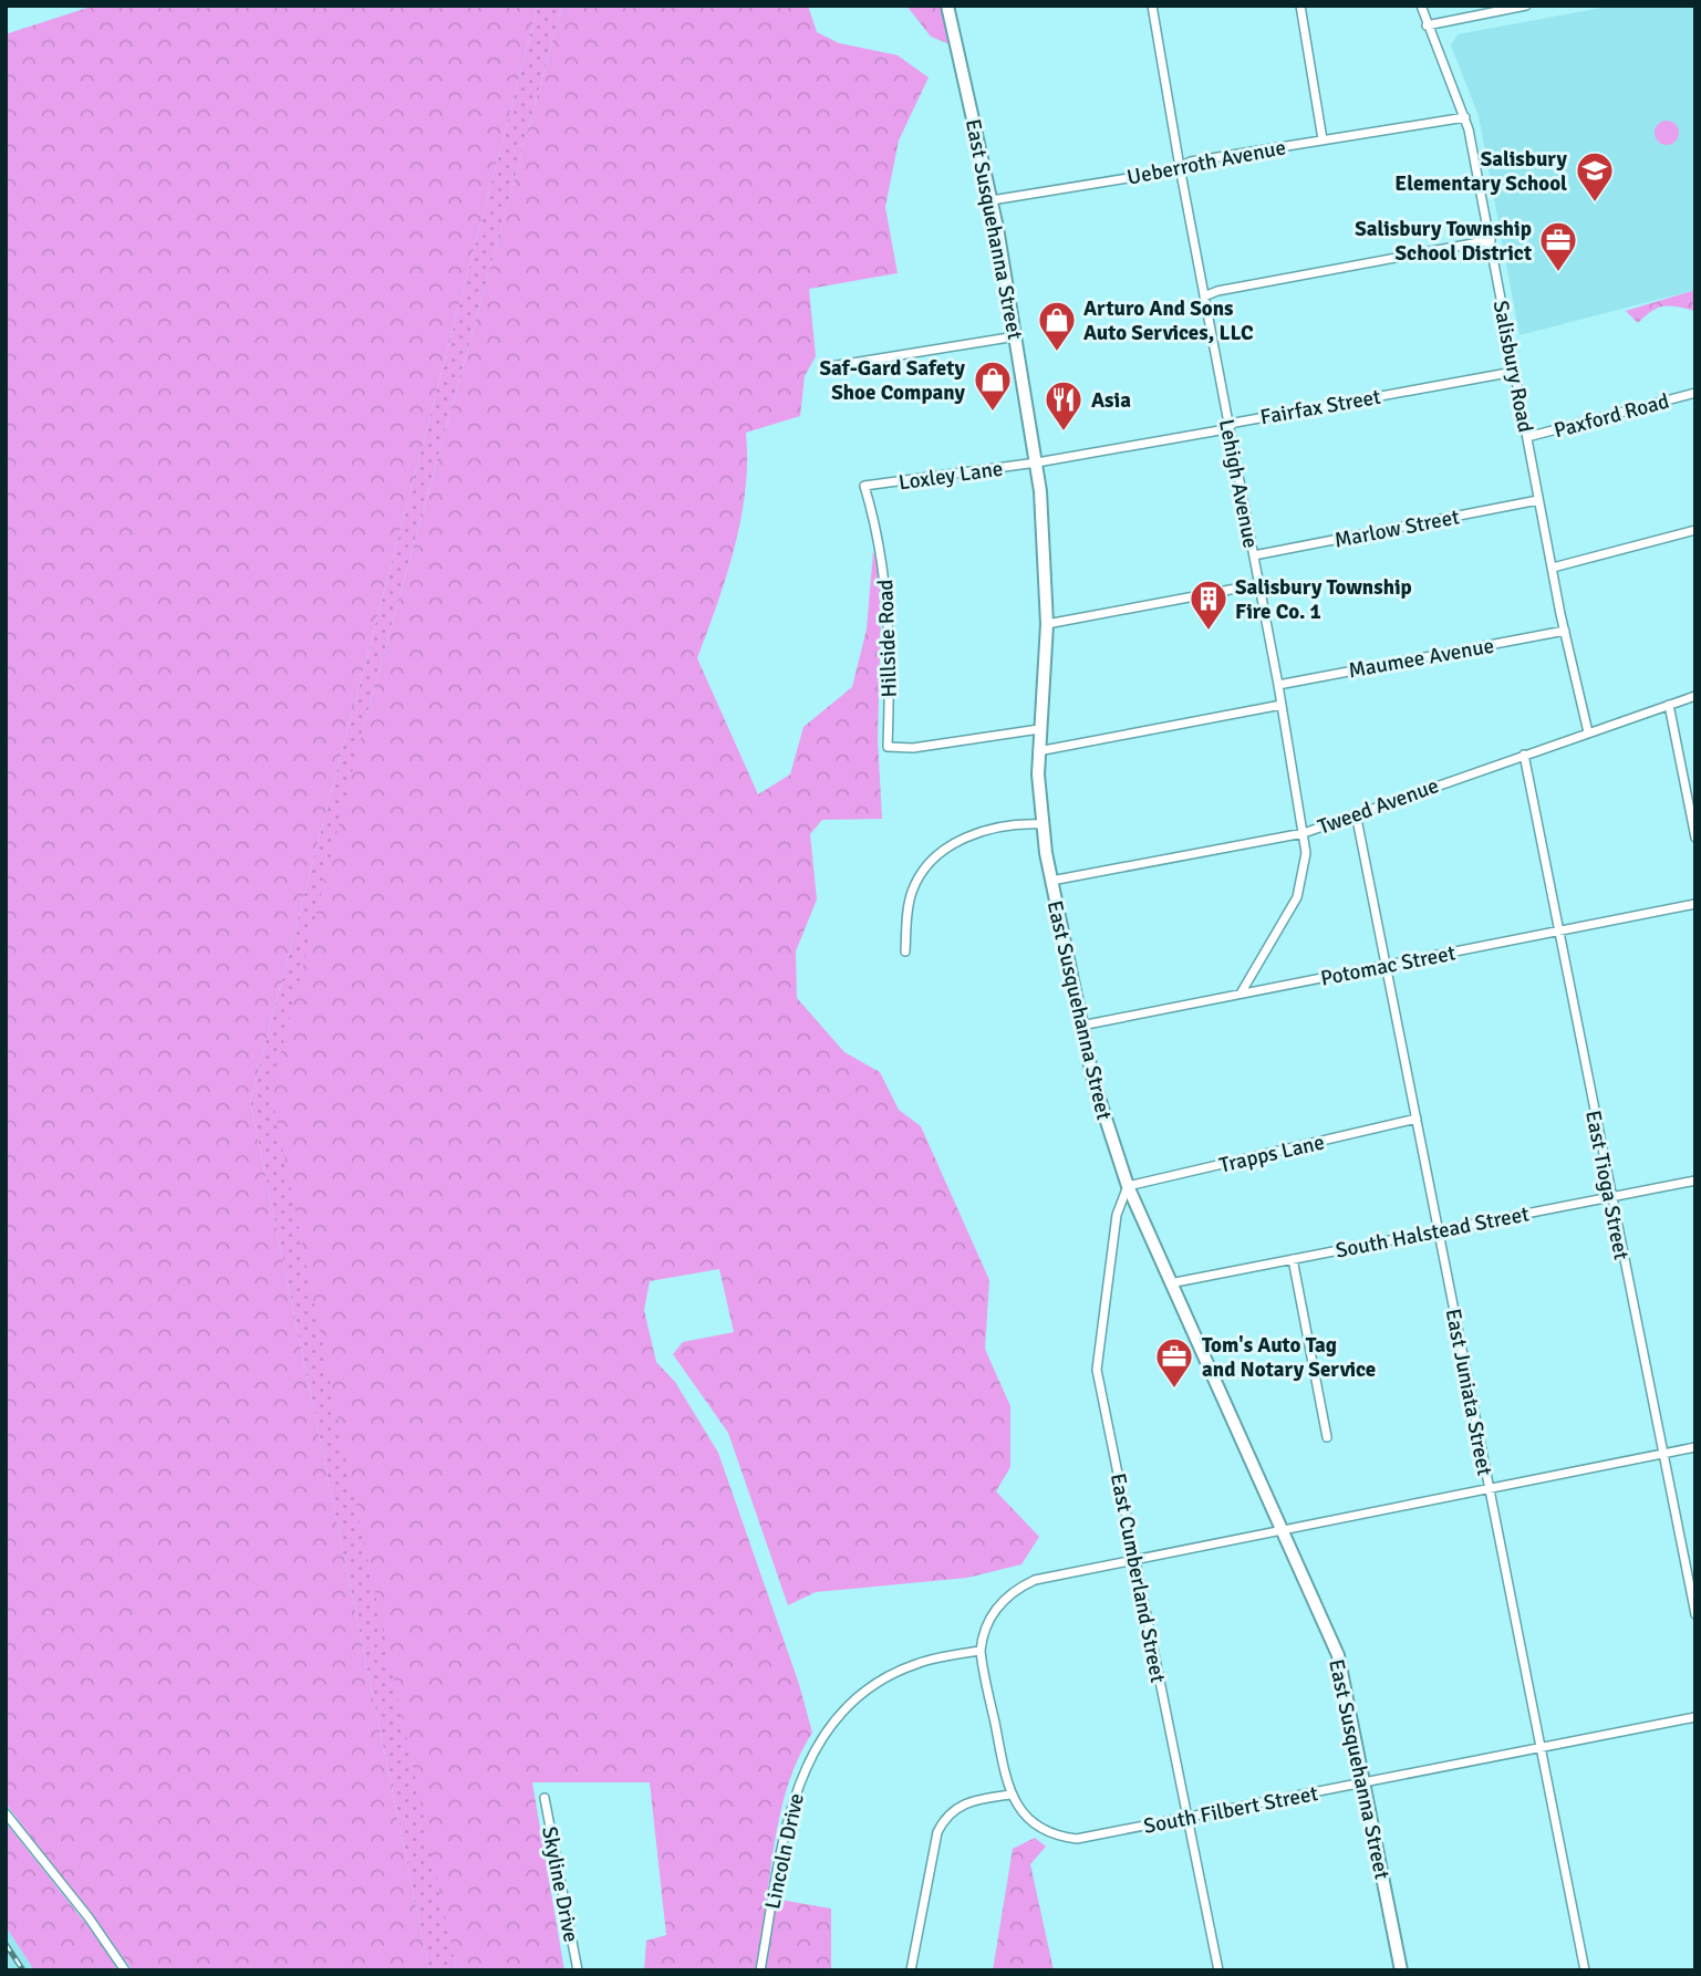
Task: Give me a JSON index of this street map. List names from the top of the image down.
{
  "streets": {
    "main road": ["East Susquehanna Street"],
    "street": [
      "Ueberroth Avenue",
      "Salisbury Road",
      "Fairfax Street",
      "Paxford Road",
      "Loxley Lane",
      "Lehigh Avenue",
      "Marlow Street",
      "Hillside Road",
      "Maumee Avenue",
      "Tweed Avenue",
      "Potomac Street",
      "Trapps Lane",
      "East Tioga Street",
      "South Halstead Street",
      "East Juniata Street",
      "East Cumberland Street",
      "South Filbert Street",
      "Lincoln Drive",
      "Skyline Drive"
    ]
  },
  "crossings": [
    ["Ueberroth Avenue", "East Susquehanna Street"],
    ["Ueberroth Avenue", "Salisbury Road"],
    ["Ueberroth Avenue", "Lehigh Avenue"],
    ["East Susquehanna Street", "Fairfax Street"],
    ["East Susquehanna Street", "Loxley Lane"],
    ["East Susquehanna Street", "Hillside Road"],
    ["East Susquehanna Street", "Tweed Avenue"],
    ["East Susquehanna Street", "Potomac Street"],
    ["East Susquehanna Street", "Trapps Lane"],
    ["East Susquehanna Street", "South Halstead Street"],
    ["East Susquehanna Street", "East Cumberland Street"],
    ["East Susquehanna Street", "South Filbert Street"],
    ["Salisbury Road", "Fairfax Street"],
    ["Salisbury Road", "Paxford Road"],
    ["Salisbury Road", "Marlow Street"],
    ["Salisbury Road", "Maumee Avenue"],
    ["Salisbury Road", "Tweed Avenue"],
    ["Fairfax Street", "Loxley Lane"],
    ["Fairfax Street", "Lehigh Avenue"],
    ["Loxley Lane", "Hillside Road"],
    ["Lehigh Avenue", "Marlow Street"],
    ["Lehigh Avenue", "Maumee Avenue"],
    ["Lehigh Avenue", "Tweed Avenue"],
    ["Lehigh Avenue", "Potomac Street"],
    ["Tweed Avenue", "East Tioga Street"],
    ["Tweed Avenue", "East Juniata Street"],
    ["Potomac Street", "East Tioga Street"],
    ["Potomac Street", "East Juniata Street"],
    ["Trapps Lane", "East Juniata Street"],
    ["Trapps Lane", "East Cumberland Street"],
    ["East Tioga Street", "South Halstead Street"],
    ["South Halstead Street", "East Juniata Street"],
    ["East Juniata Street", "South Filbert Street"],
    ["East Cumberland Street", "South Filbert Street"]
  ],
  "places": {
    "school or university": ["Salisbury Elementary School"],
    "office": ["Salisbury Township School District", "Tom's Auto Tag and Notary Service"],
    "shop": ["Arturo And Sons Auto Services, LLC", "Saf-Gard Safety Shoe Company"],
    "restaurant": ["Asia"],
    "building": ["Salisbury Township Fire Co. 1"]
  }
}
